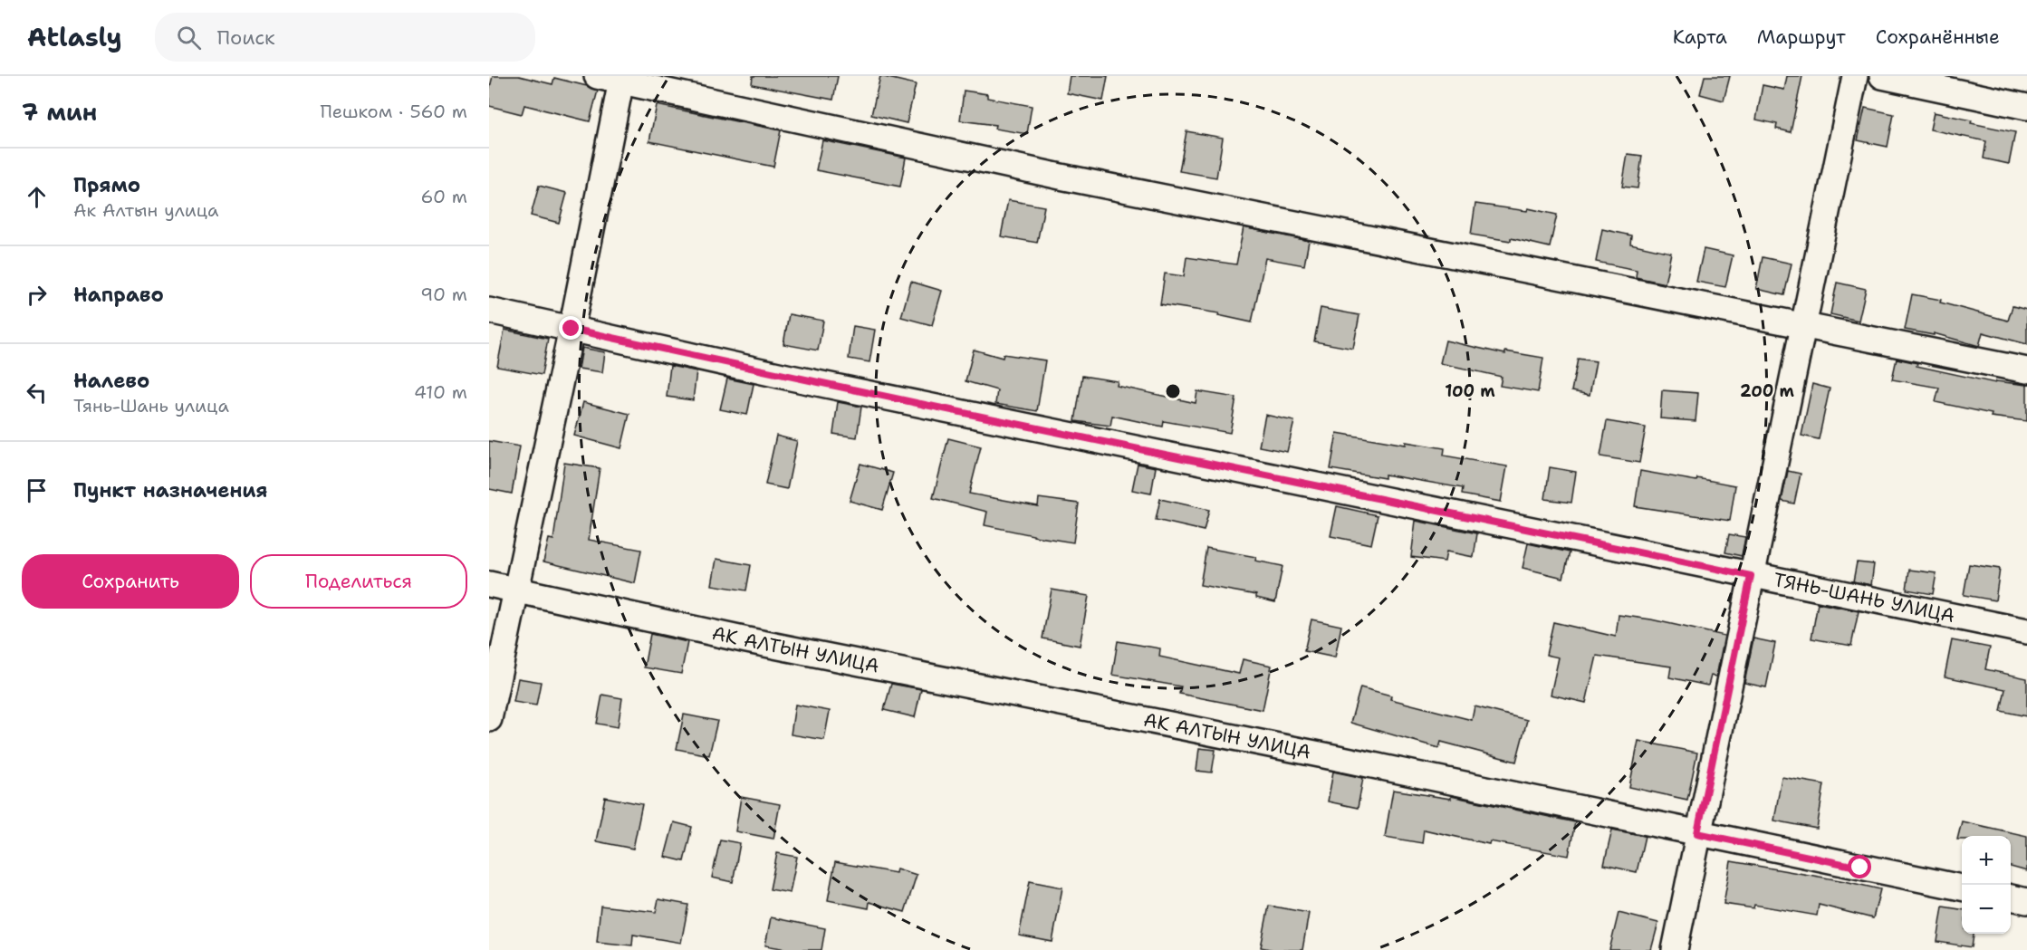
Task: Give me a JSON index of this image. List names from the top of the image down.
{
  "streets": {
    "street": ["ТЯНЬ-ШАНЬ УЛИЦА", "АК АЛТЫН УЛИЦА"]
  },
  "page": {
    "header": "Atlasly",
    "search": "Поиск",
    "nav": ["Карта", "Маршрут", "Сохранённые"],
    "heading": ["7 мин", "Пешком · 560 m"],
    "list": [
      ["Прямо", "Ак Алтын улица", "60 m"],
      ["Направо", "90 m"],
      ["Налево", "Тянь-Шань улица", "410 m"],
      "Пункт назначения"
    ],
    "buttons": ["Сохранить", "Поделиться"],
    "map_buttons": ["+", "−"]
  },
  "rings": ["100 m", "200 m"]
}
